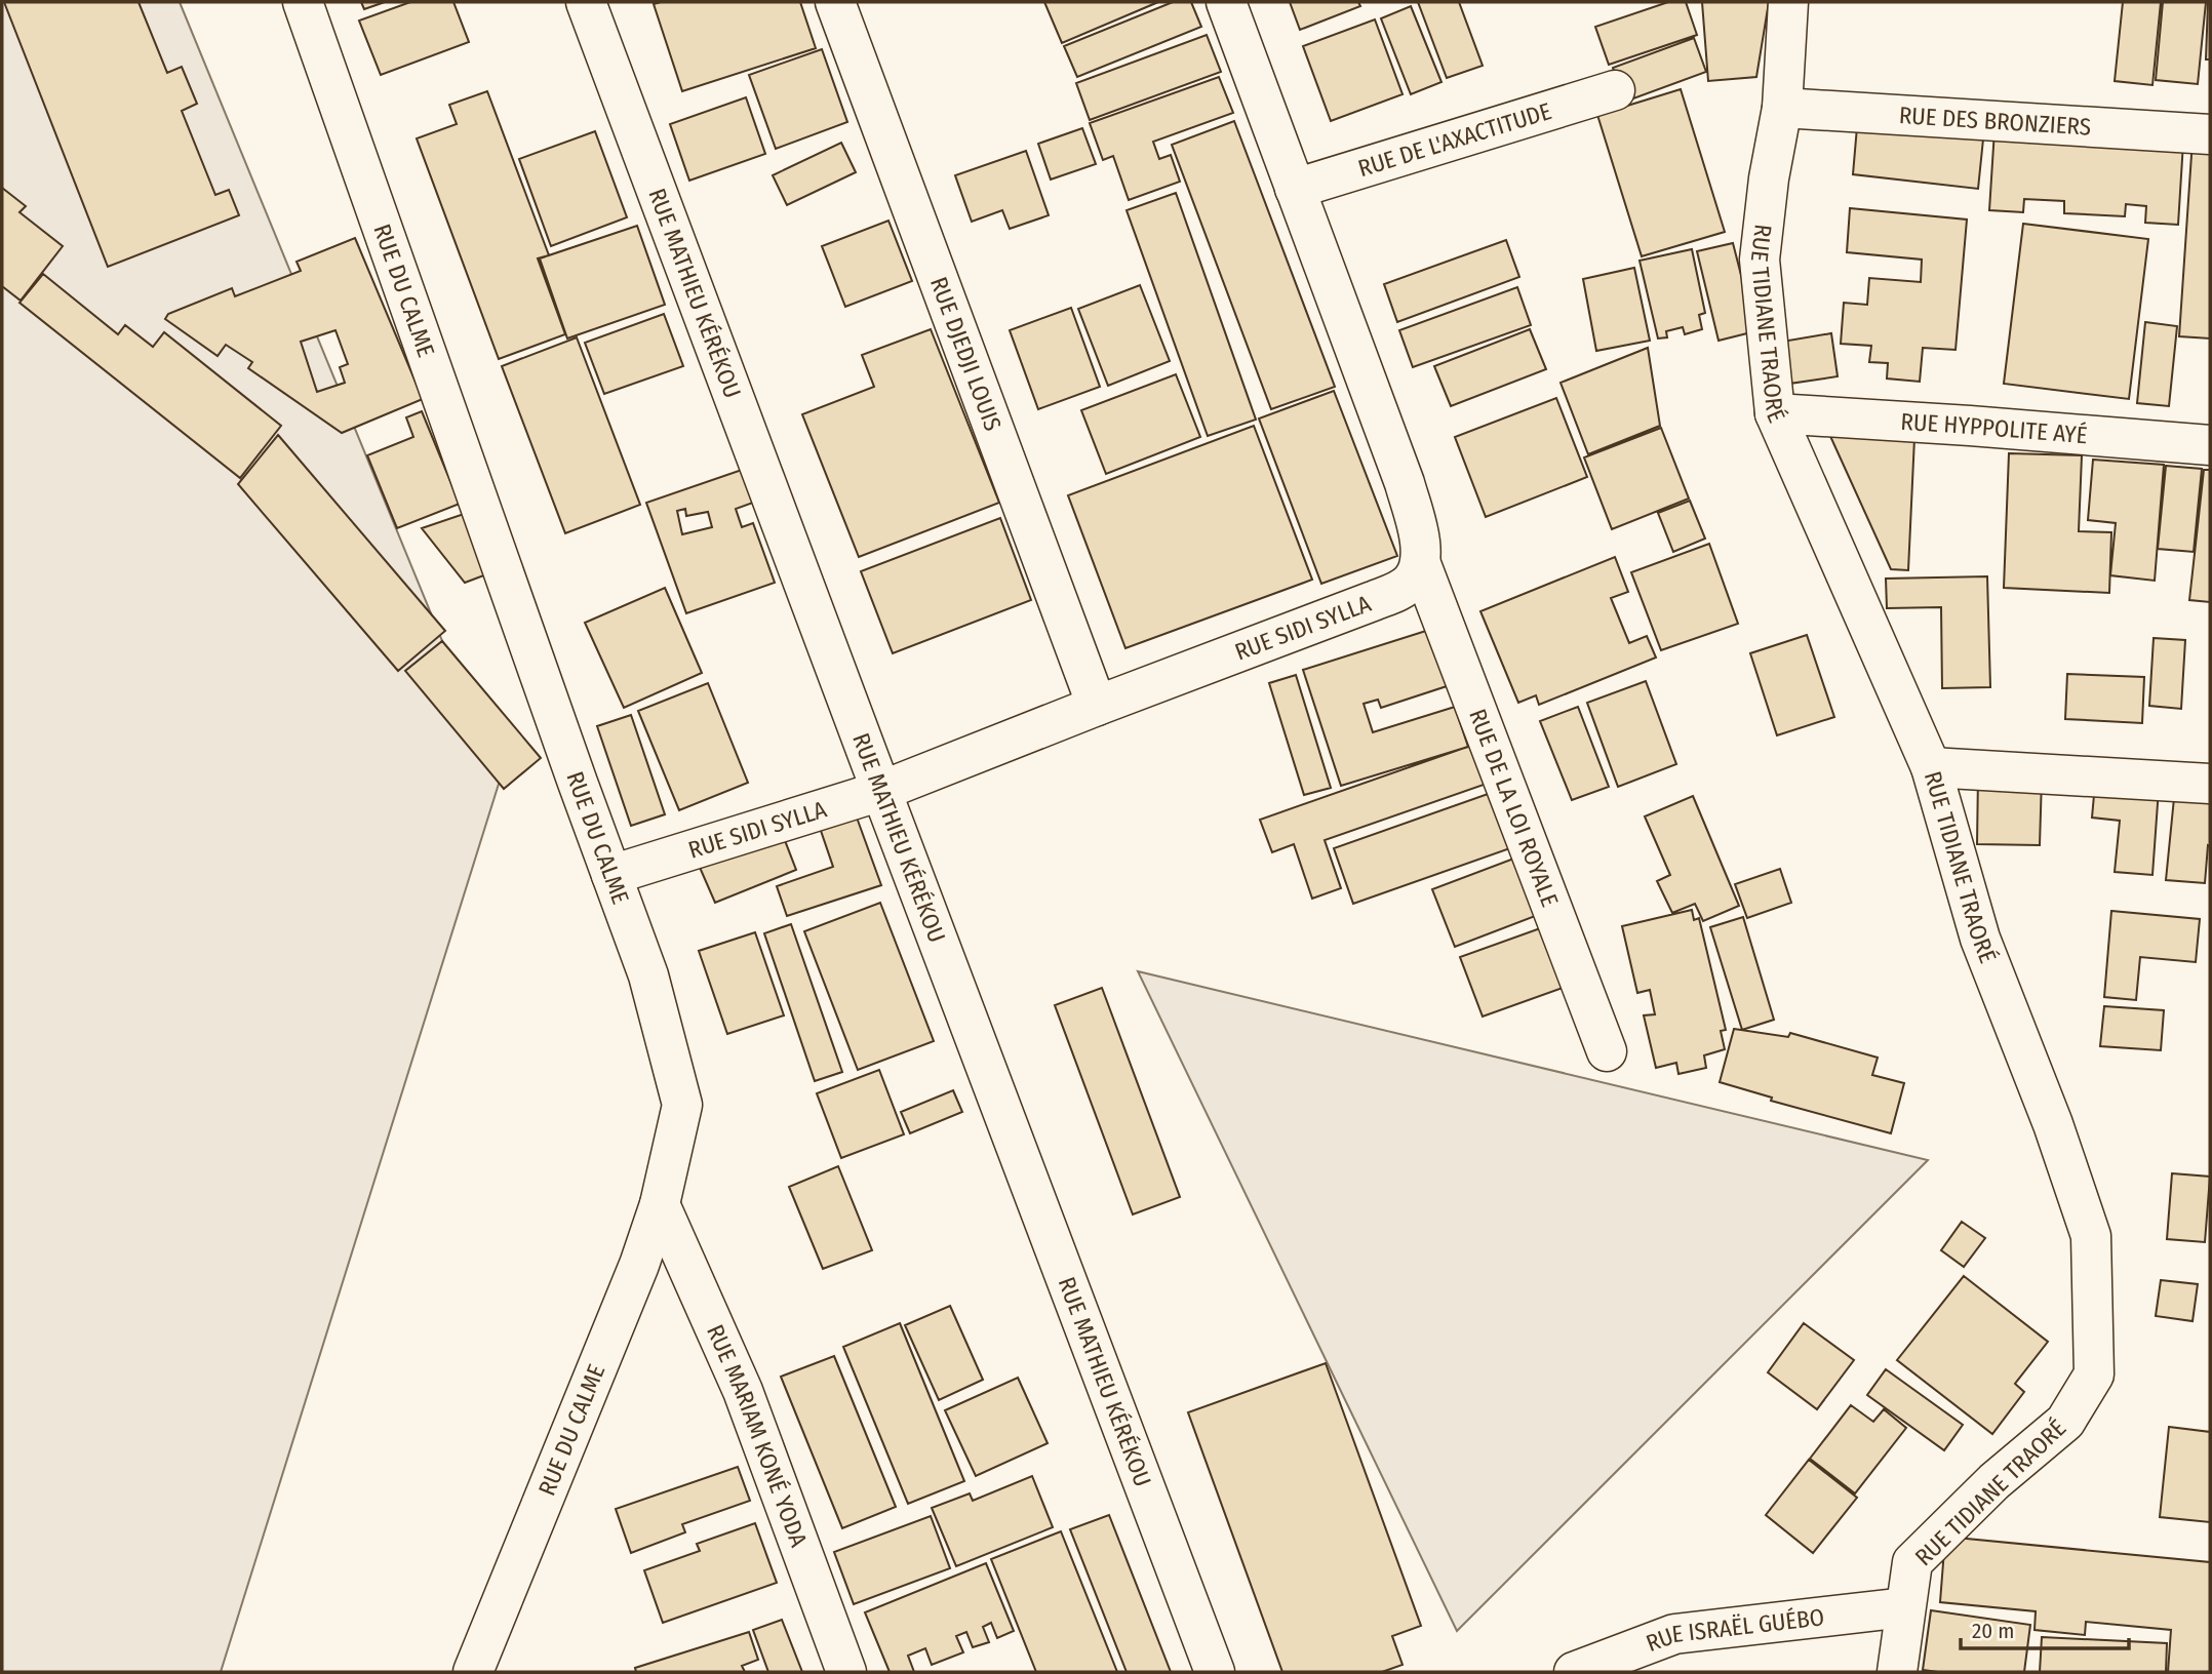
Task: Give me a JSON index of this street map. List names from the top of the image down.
{
  "streets": {
    "street": [
      "RUE DES BRONZIERS",
      "RUE DE L'AXACTITUDE",
      "RUE DU CALME",
      "RUE MATHIEU KÉRÉKOU",
      "RUE TIDIANE TRAORÉ",
      "RUE DJEDJI LOUIS",
      "RUE HYPPOLITE AYÉ",
      "RUE SIDI SYLLA",
      "RUE DE LA LOI ROYALE",
      "RUE MARIAM KONÉ YODA",
      "RUE ISRAËL GUÉBO"
    ]
  },
  "crossings": [
    ["RUE DES BRONZIERS", "RUE TIDIANE TRAORÉ"],
    ["RUE DU CALME", "RUE SIDI SYLLA"],
    ["RUE DU CALME", "RUE MARIAM KONÉ YODA"],
    ["RUE MATHIEU KÉRÉKOU", "RUE SIDI SYLLA"],
    ["RUE TIDIANE TRAORÉ", "RUE HYPPOLITE AYÉ"],
    ["RUE TIDIANE TRAORÉ", "RUE ISRAËL GUÉBO"],
    ["RUE DJEDJI LOUIS", "RUE SIDI SYLLA"],
    ["RUE SIDI SYLLA", "RUE DE LA LOI ROYALE"]
  ],
  "scale_bar": "20 m"
}
